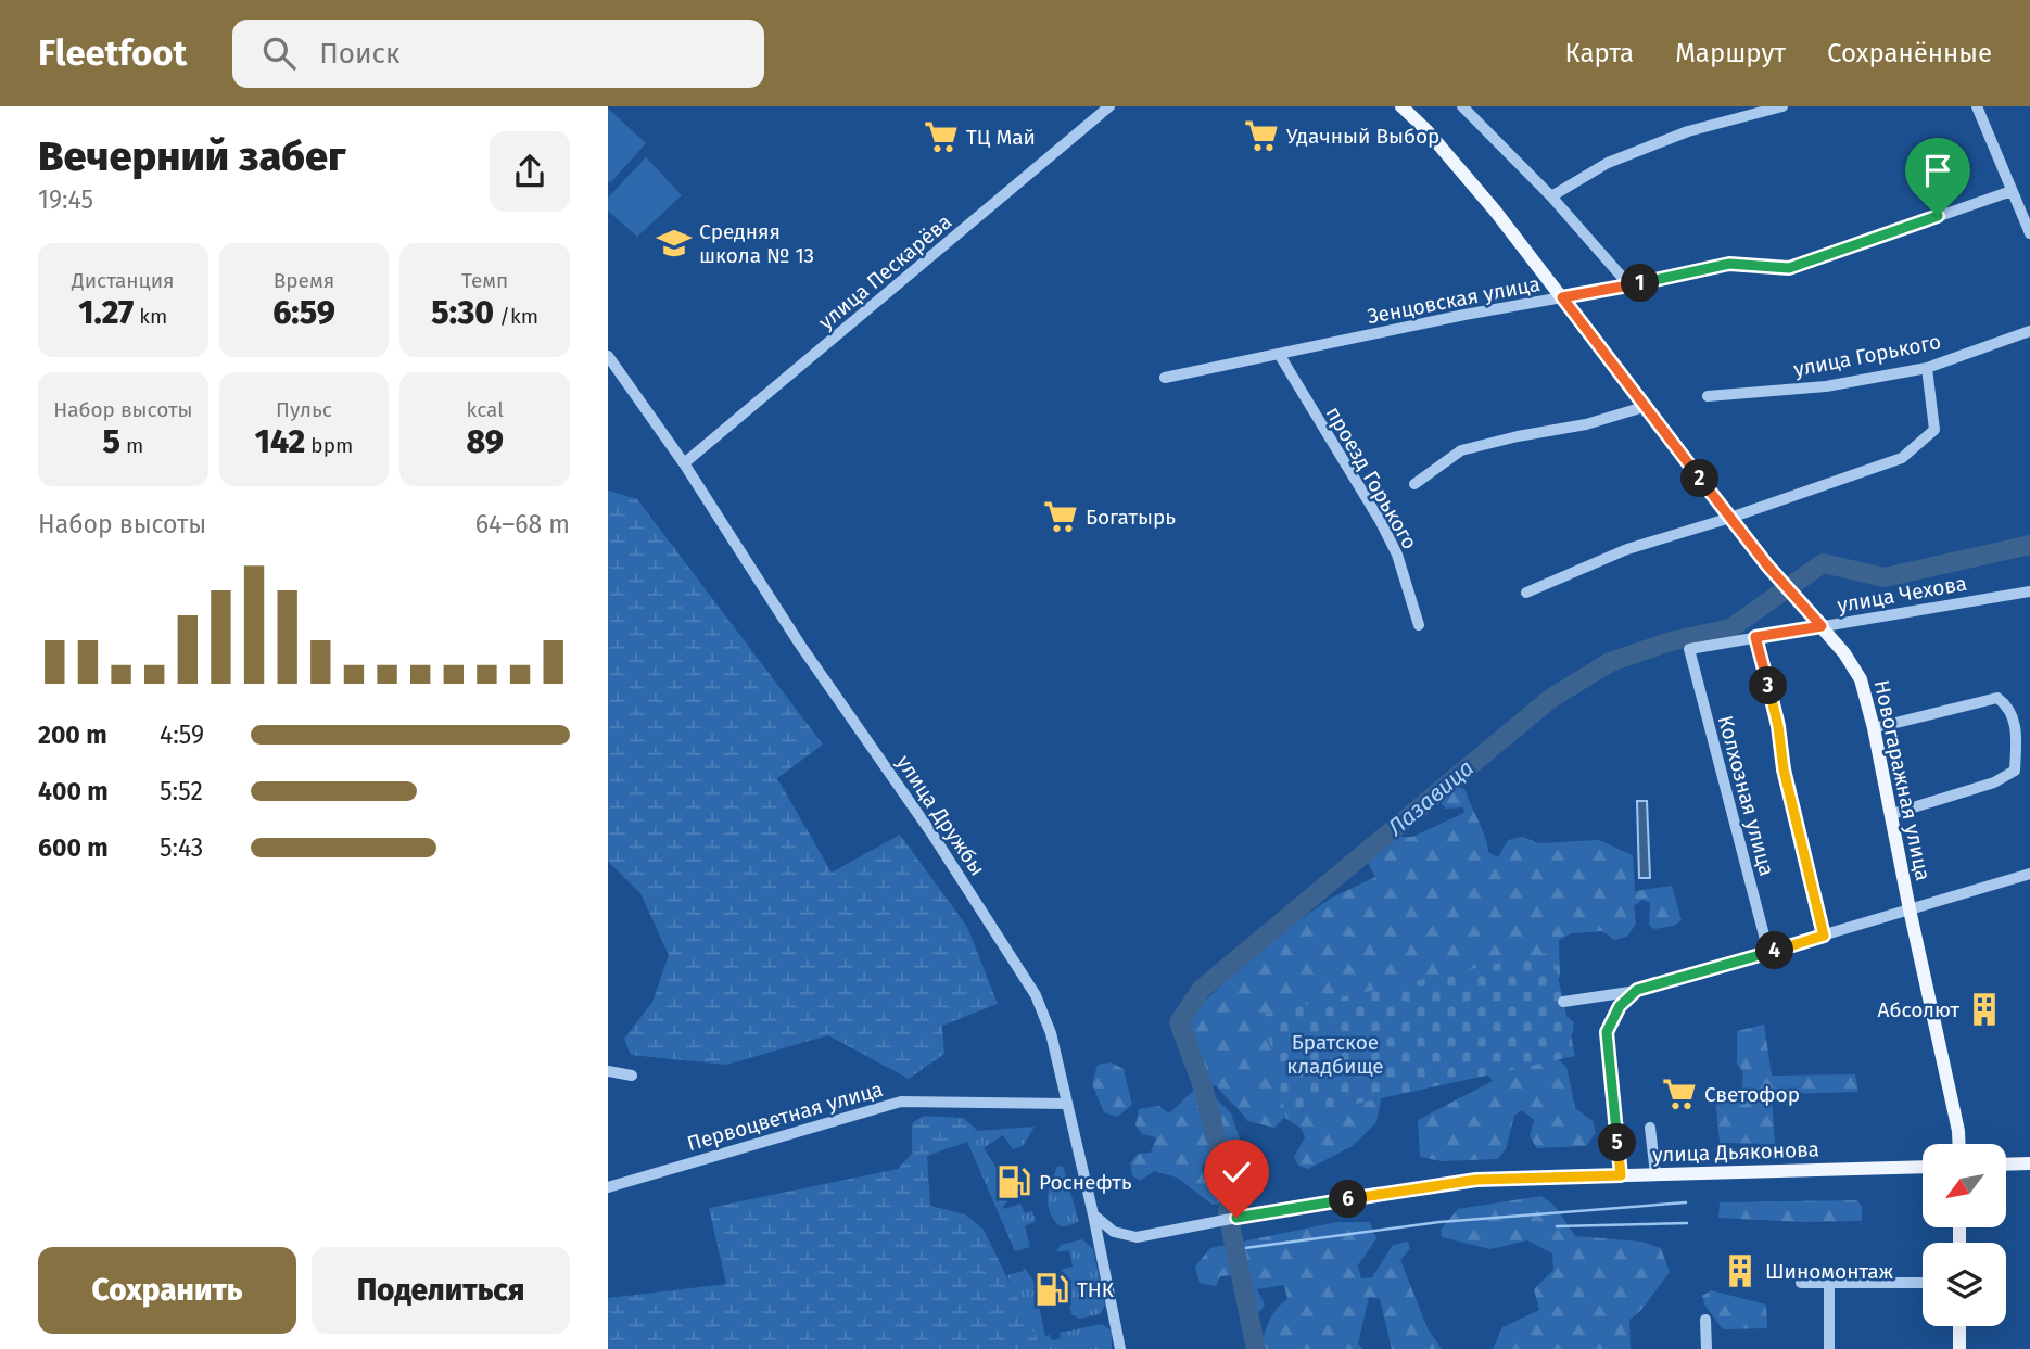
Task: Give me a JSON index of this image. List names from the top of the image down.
{
  "streets": {
    "main road": ["Новогаражная улица", "улица Дьяконова"],
    "street": [
      "улица Пескарёва",
      "Зенцовская улица",
      "улица Горького",
      "проезд Горького",
      "улица Чехова",
      "Колхозная улица",
      "улица Дружбы",
      "Первоцветная улица"
    ]
  },
  "crossings": [
    ["улица Пескарёва", "улица Дружбы"],
    ["Зенцовская улица", "проезд Горького"],
    ["Зенцовская улица", "Новогаражная улица"],
    ["улица Чехова", "Новогаражная улица"],
    ["улица Чехова", "Колхозная улица"],
    ["улица Дружбы", "Первоцветная улица"],
    ["улица Дружбы", "улица Дьяконова"]
  ],
  "water": ["Лазавица"],
  "parks": ["Братское кладбище"],
  "places": {
    "supermarket": [
      "Удачный Выбор",
      "ТЦ Май",
      "Богатырь",
      "Светофор"
    ],
    "school or university": ["Средняя школа № 13"],
    "building": ["Абсолют", "Шиномонтаж"],
    "fuel station": ["Роснефть", "ТНК"]
  },
  "north": "bottom left",
  "page": {
    "header": "Fleetfoot",
    "search": "Поиск",
    "nav": ["Карта", "Маршрут", "Сохранённые"],
    "heading": ["Вечерний забег", "19:45"],
    "stats": [
      ["Дистанция", "1.27 km"],
      ["Время", "6:59"],
      ["Темп", "5:30 /km"],
      ["Набор высоты", "5 m"],
      ["Пульс", "142 bpm"],
      ["kcal", "89"]
    ],
    "pins": [
      "1",
      "2",
      "3",
      "4",
      "5",
      "6"
    ],
    "chart": ["Набор высоты", "64–68 m"],
    "list": [
      {
        "name": "200 m",
        "note": "4:59"
      },
      {
        "name": "400 m",
        "note": "5:52"
      },
      {
        "name": "600 m",
        "note": "5:43"
      }
    ],
    "buttons": ["Сохранить", "Поделиться"]
  }
}
